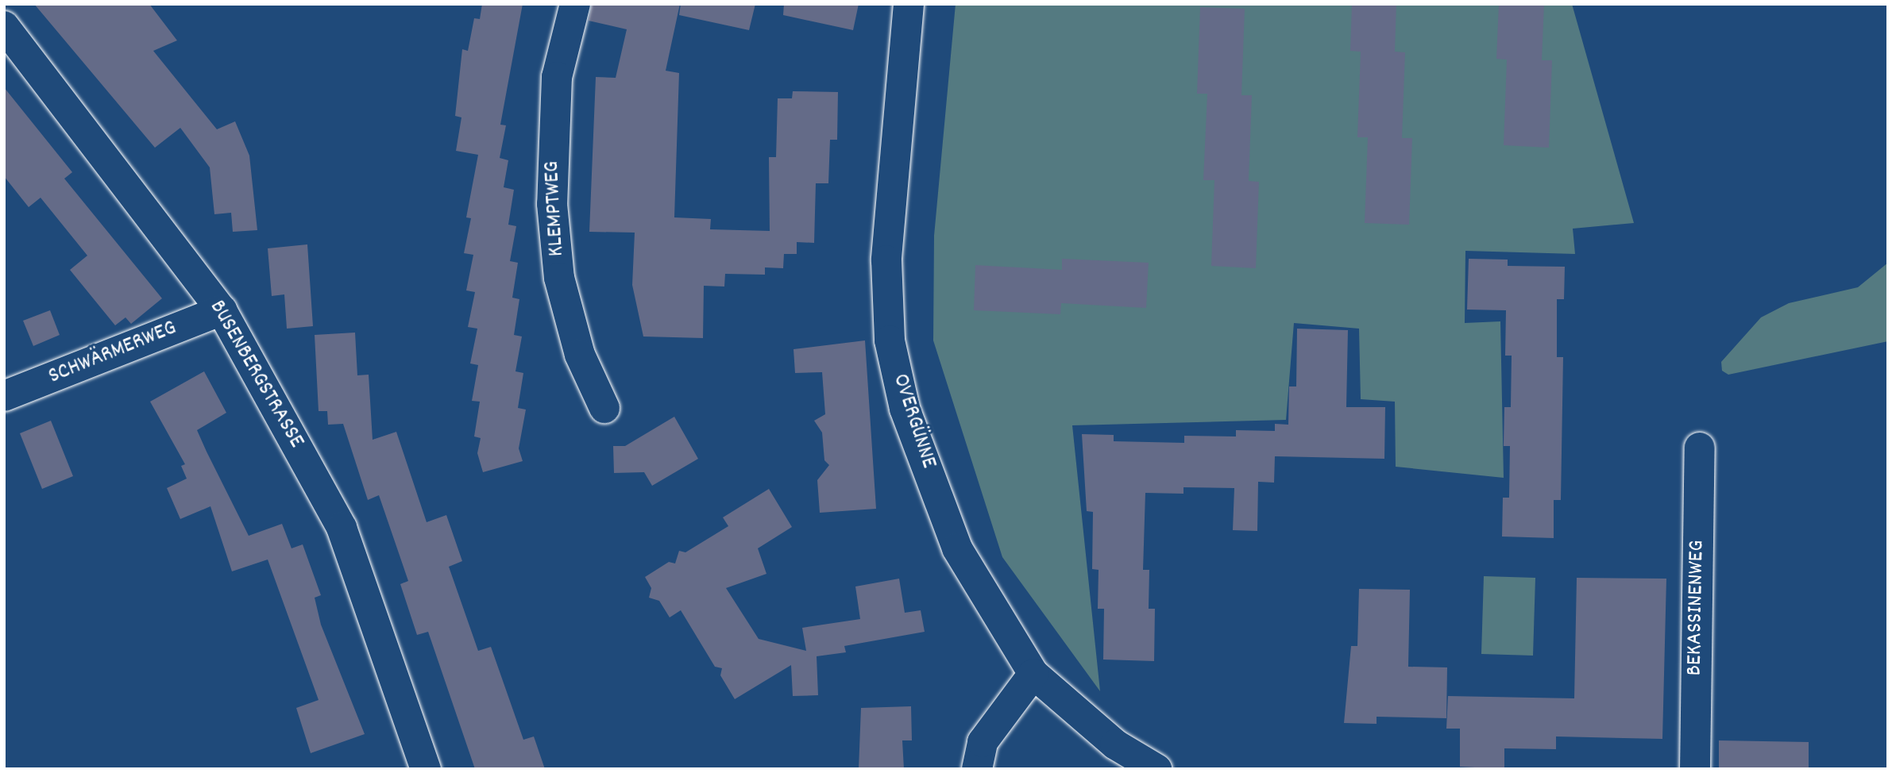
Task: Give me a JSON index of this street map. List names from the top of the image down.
{
  "streets": {
    "street": [
      "KLEMPTWEG",
      "SCHWÄRMERWEG",
      "BUSENBERGSTRASSE",
      "OVERGÜNNE",
      "BEKASSINENWEG"
    ]
  },
  "crossings": [
    ["SCHWÄRMERWEG", "BUSENBERGSTRASSE"]
  ]
}
